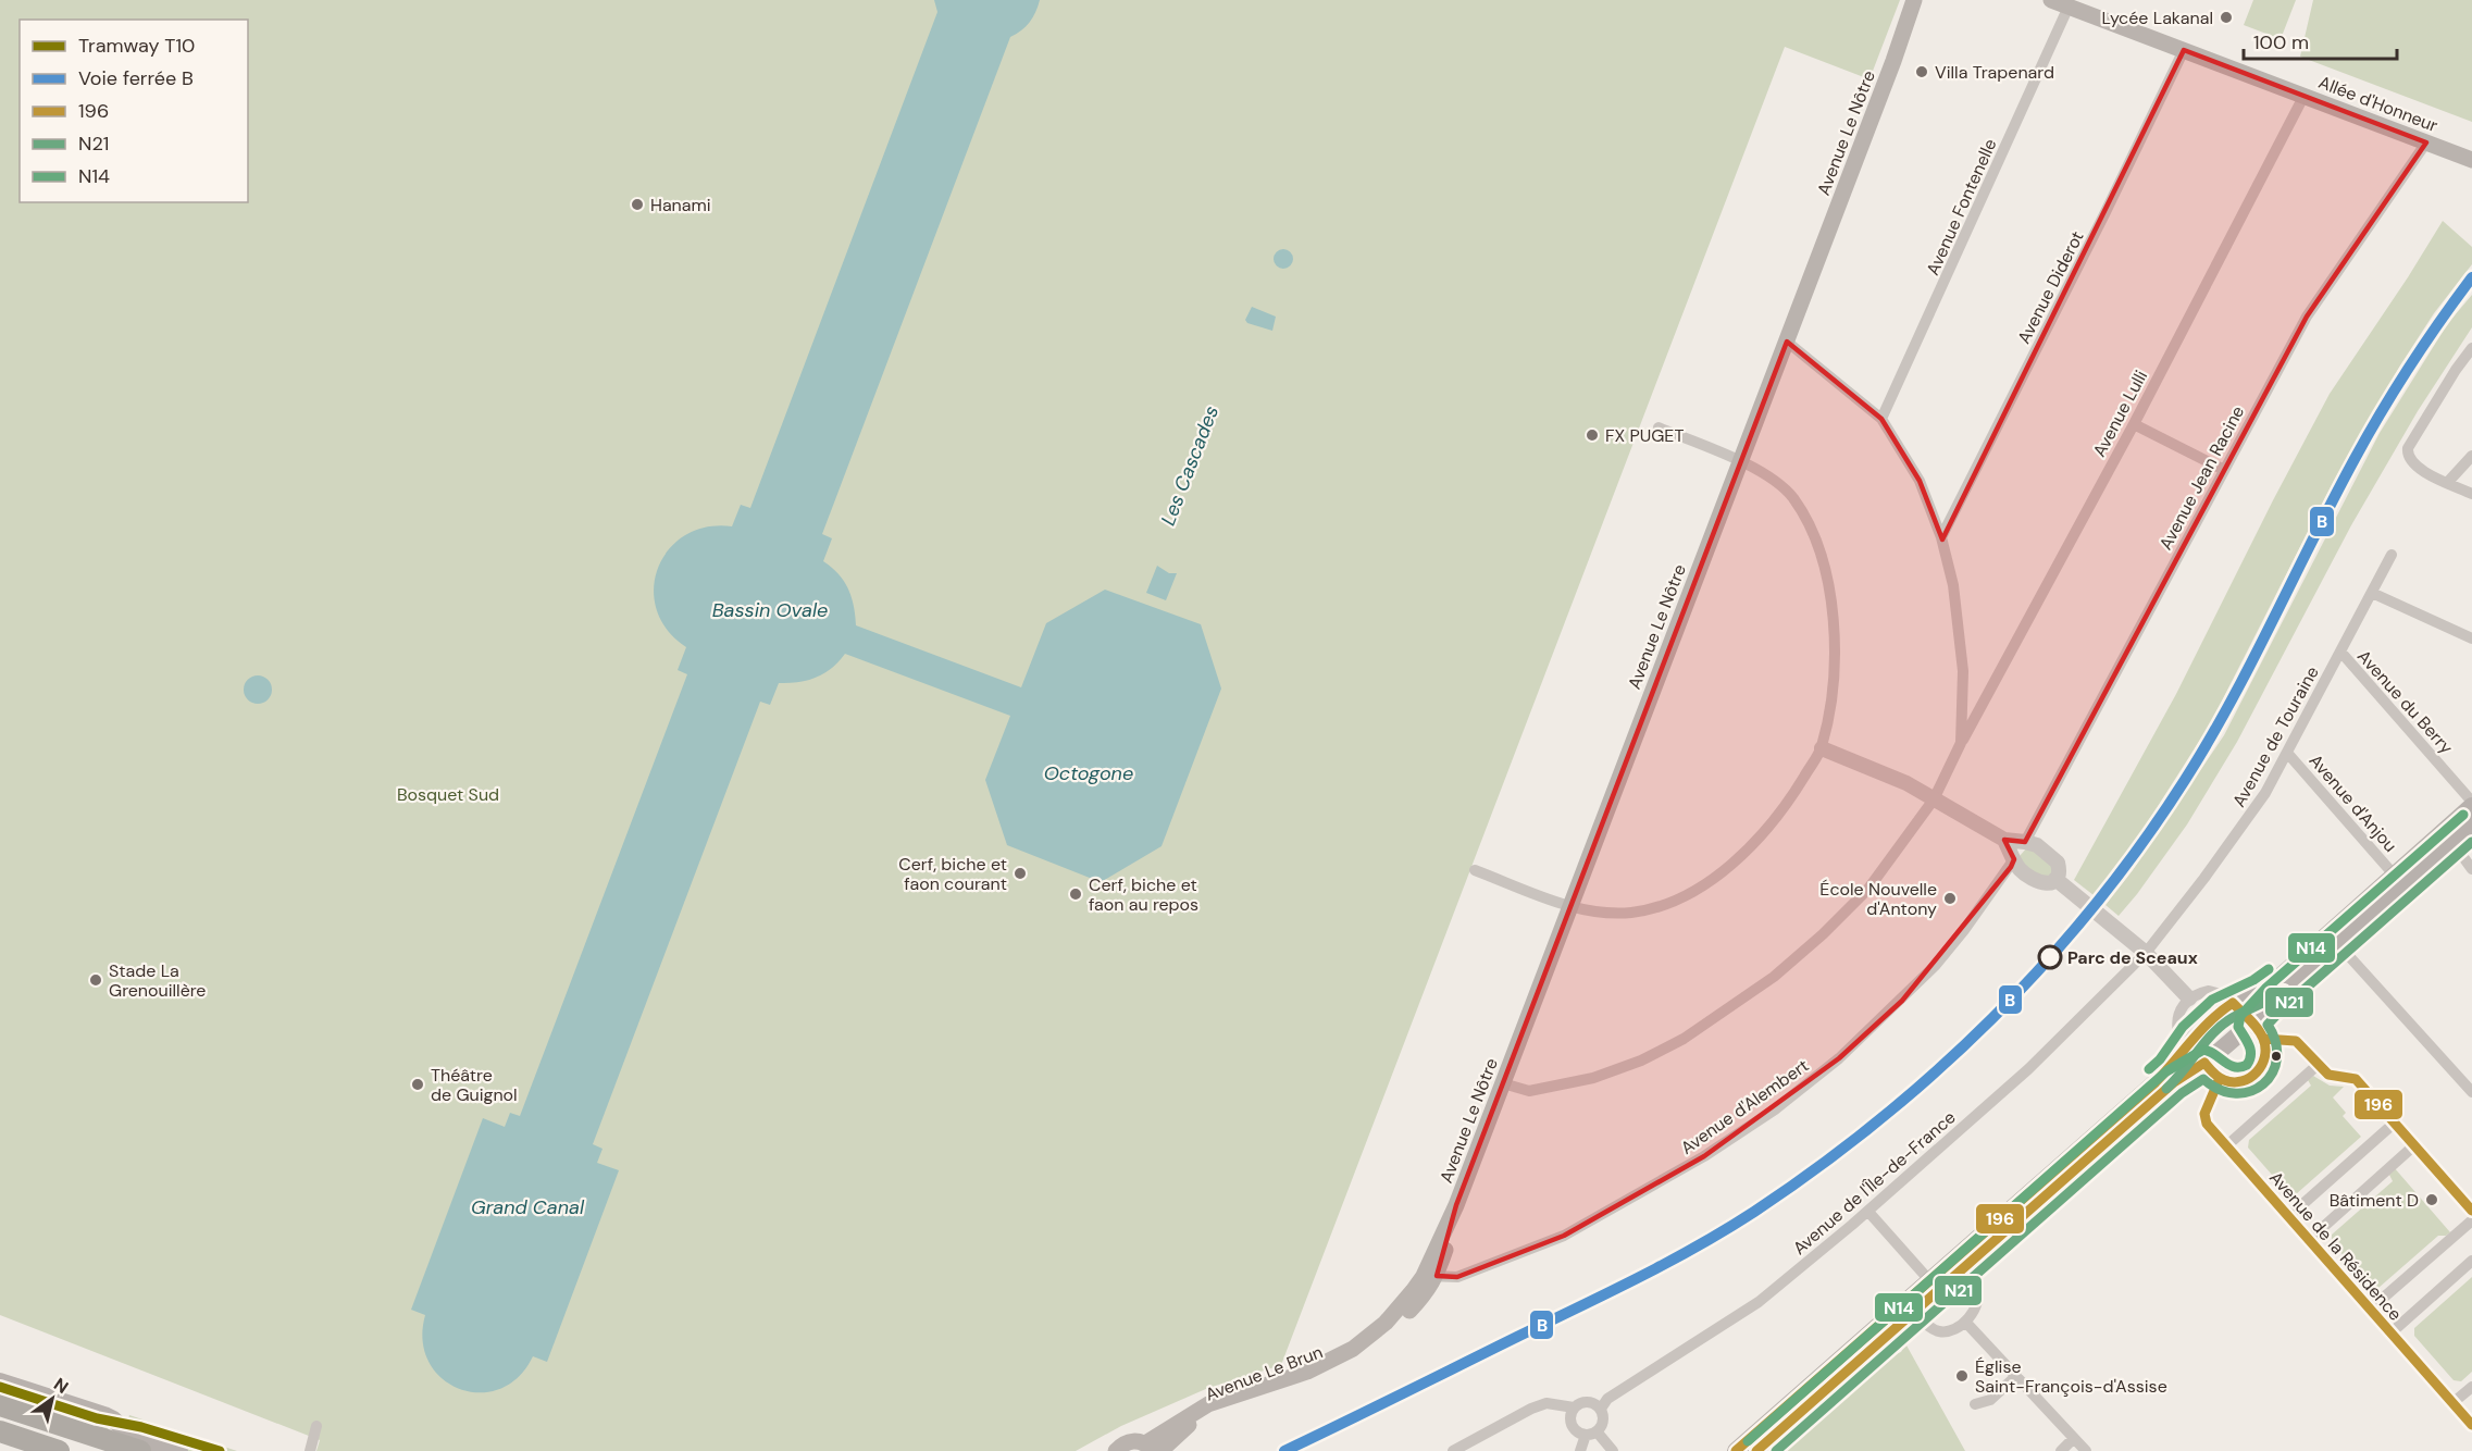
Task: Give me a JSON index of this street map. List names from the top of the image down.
{
  "streets": {
    "main road": ["Allée d'Honneur", "Avenue Le Nôtre", "Avenue Le Brun"],
    "street": [
      "Avenue Fontenelle",
      "Avenue Diderot",
      "Avenue Lulli",
      "Avenue Jean Racine",
      "Avenue du Berry",
      "Avenue de Touraine",
      "Avenue d'Anjou",
      "Avenue d'Alembert",
      "Avenue de l'Île-de-France",
      "Avenue de la Résidence"
    ]
  },
  "crossings": [
    ["Allée d'Honneur", "Avenue Fontenelle"],
    ["Allée d'Honneur", "Avenue Diderot"],
    ["Allée d'Honneur", "Avenue Lulli"],
    ["Allée d'Honneur", "Avenue Jean Racine"],
    ["Avenue Le Nôtre", "Avenue Lulli"],
    ["Avenue Le Nôtre", "Avenue d'Alembert"],
    ["Avenue Le Nôtre", "Avenue Le Brun"],
    ["Avenue Jean Racine", "Avenue d'Alembert"],
    ["Avenue du Berry", "Avenue de Touraine"],
    ["Avenue de Touraine", "Avenue d'Anjou"],
    ["Avenue de Touraine", "Avenue de l'Île-de-France"],
    ["Avenue d'Alembert", "Avenue Le Brun"]
  ],
  "water": [
    "Les Cascades",
    "Bassin Ovale",
    "Octogone",
    "Grand Canal"
  ],
  "parks": ["Bosquet Sud"],
  "places": [
    "Lycée Lakanal",
    "Villa Trapenard",
    "Hanami",
    "FX PUGET",
    "Cerf, biche et faon courant",
    "Cerf, biche et faon au repos",
    "École Nouvelle d'Antony",
    "Parc de Sceaux",
    "Stade La Grenouillère",
    "Théâtre de Guignol",
    "Bâtiment D",
    "Église Saint-François-d'Assise"
  ],
  "lines": [
    "rail line B",
    "transit line N14",
    "transit line N21",
    "transit line 196",
    "tram line T10"
  ],
  "legend": [
    "Tramway T10",
    "Voie ferrée B",
    "196",
    "N21",
    "N14"
  ],
  "scale_bar": "100 m",
  "north": "top right"
}
